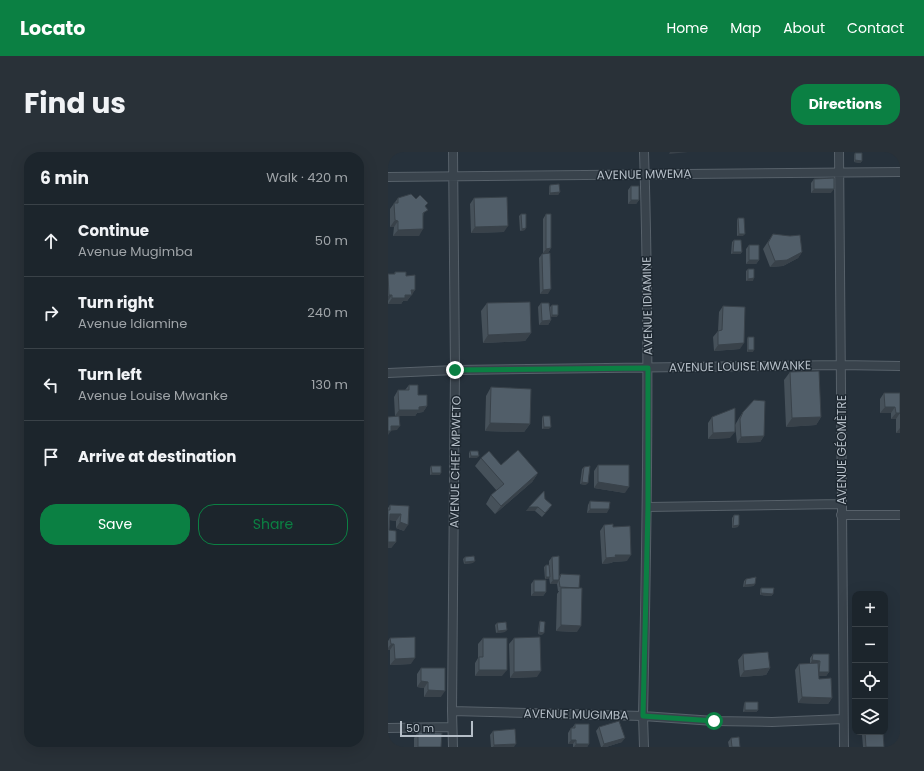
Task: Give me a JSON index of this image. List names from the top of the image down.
{
  "streets": {
    "street": [
      "AVENUE MWEMA",
      "AVENUE IDIAMINE",
      "AVENUE LOUISE MWANKE",
      "AVENUE GÉOMÈTRE",
      "AVENUE CHEF MPWETO",
      "AVENUE MUGIMBA"
    ]
  },
  "crossings": [
    ["AVENUE MWEMA", "AVENUE IDIAMINE"],
    ["AVENUE MWEMA", "AVENUE GÉOMÈTRE"],
    ["AVENUE MWEMA", "AVENUE CHEF MPWETO"],
    ["AVENUE IDIAMINE", "AVENUE LOUISE MWANKE"],
    ["AVENUE IDIAMINE", "AVENUE MUGIMBA"],
    ["AVENUE LOUISE MWANKE", "AVENUE GÉOMÈTRE"],
    ["AVENUE LOUISE MWANKE", "AVENUE CHEF MPWETO"],
    ["AVENUE GÉOMÈTRE", "AVENUE MUGIMBA"],
    ["AVENUE CHEF MPWETO", "AVENUE MUGIMBA"]
  ],
  "scale_bar": "50 m",
  "page": {
    "header": "Locato",
    "nav": [
      "Home",
      "Map",
      "About",
      "Contact"
    ],
    "title": "Find us",
    "buttons": [
      "Directions",
      ["Save", "Share"]
    ],
    "heading": ["6 min", "Walk · 420 m"],
    "list": [
      ["Continue", "Avenue Mugimba", "50 m"],
      ["Turn right", "Avenue Idiamine", "240 m"],
      ["Turn left", "Avenue Louise Mwanke", "130 m"],
      "Arrive at destination"
    ],
    "map_buttons": ["+", "−"],
    "scale": "50 m"
  }
}
